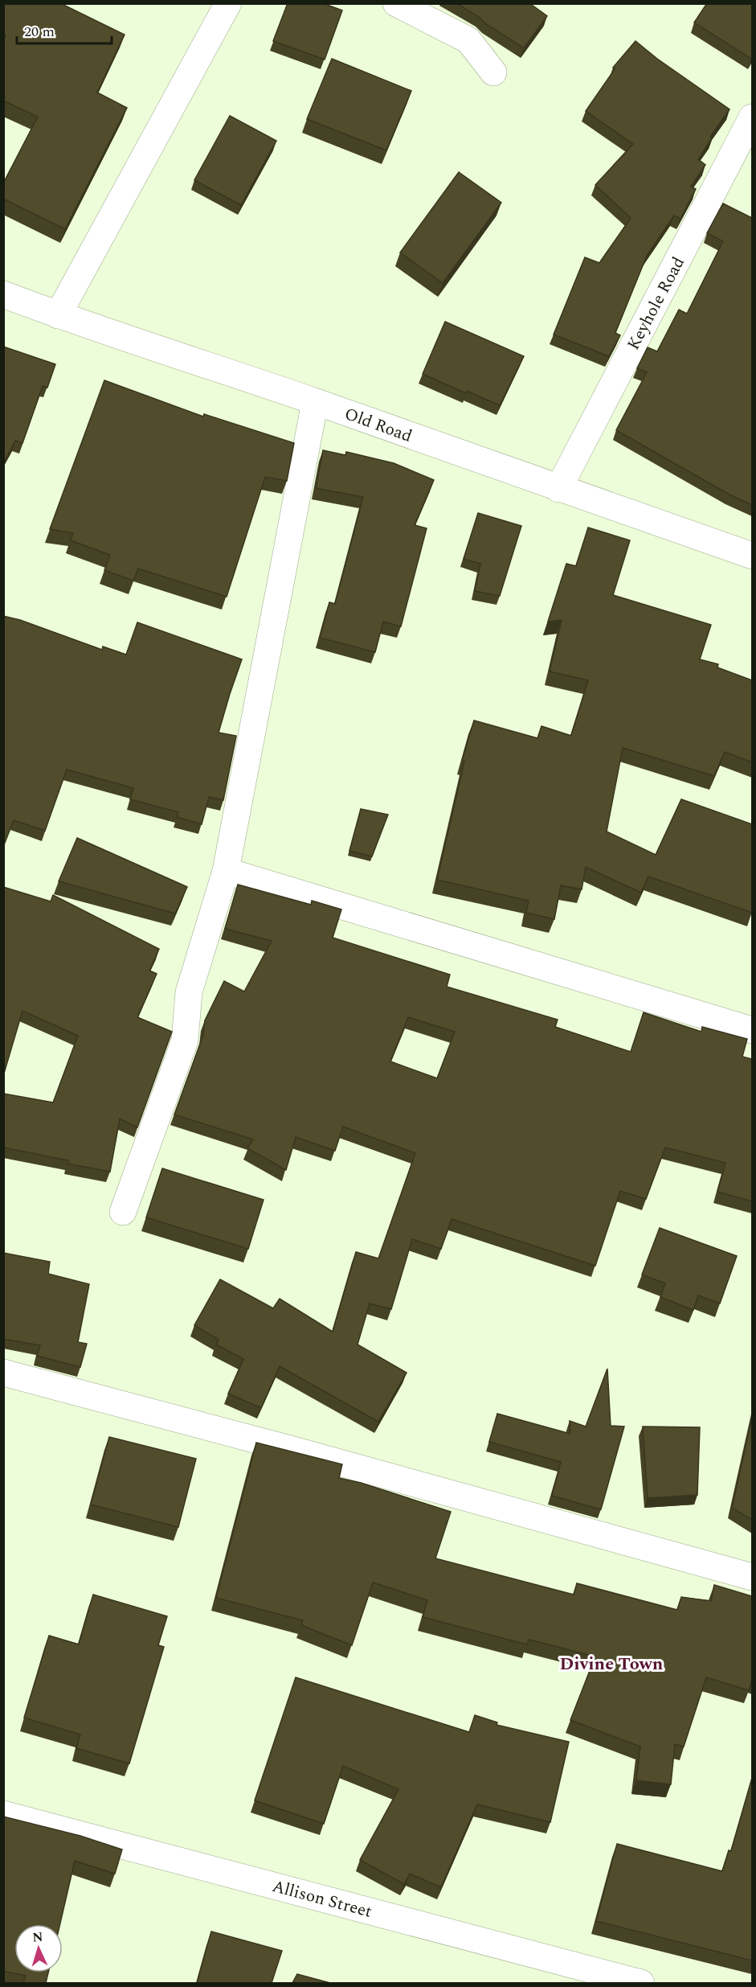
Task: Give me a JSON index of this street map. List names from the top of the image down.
{
  "streets": {
    "street": ["Keyhole Road", "Old Road", "Allison Street"]
  },
  "crossings": [
    ["Keyhole Road", "Old Road"]
  ],
  "districts": ["Divine Town"],
  "scale_bar": "20 m",
  "north": "top"
}
